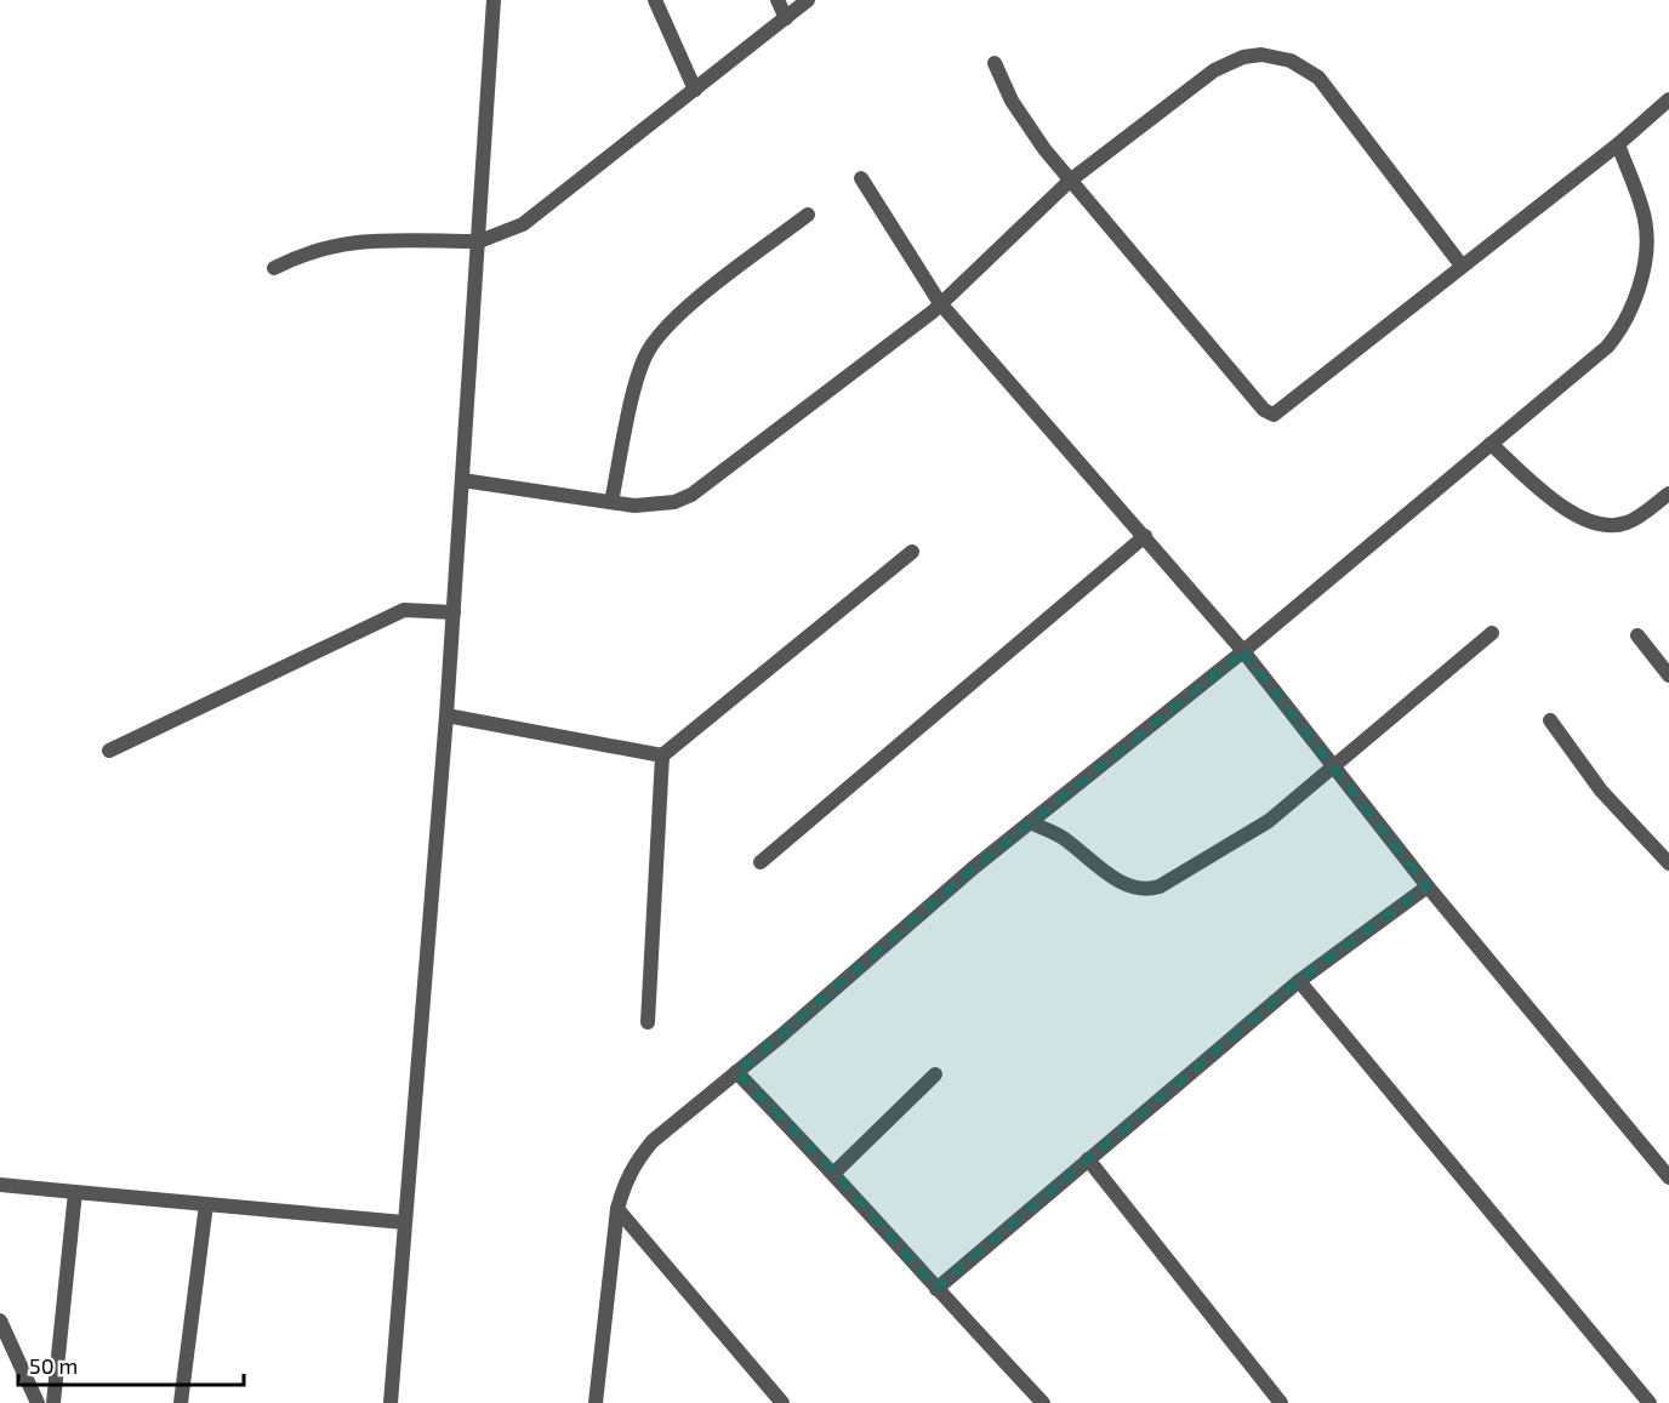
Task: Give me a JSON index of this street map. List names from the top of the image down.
{
  "scale_bar": "50 m"
}
